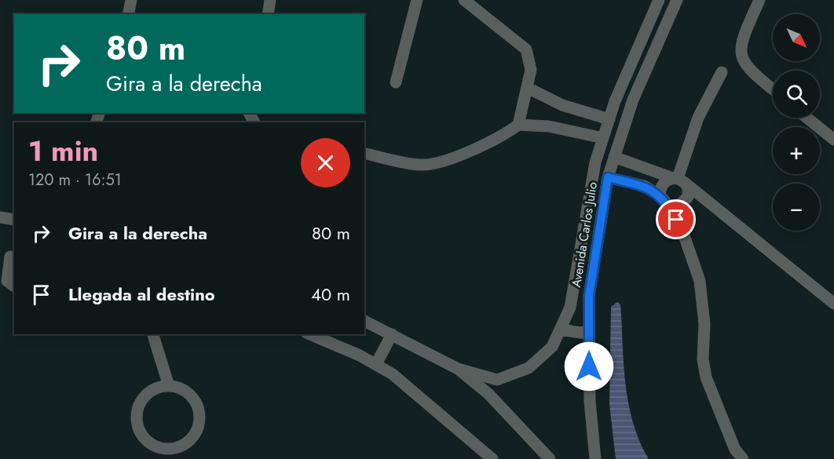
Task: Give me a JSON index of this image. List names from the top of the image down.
{
  "streets": {
    "street": ["Avenida Carlos Julio"]
  },
  "north": "bottom right",
  "page": {
    "map_buttons": ["+", "−"],
    "turn": ["80 m", "Gira a la derecha"],
    "heading": ["1 min", "120 m · 16:51"],
    "list": [
      {
        "name": "Gira a la derecha",
        "value": "80 m"
      },
      {
        "name": "Llegada al destino",
        "value": "40 m"
      }
    ]
  }
}
